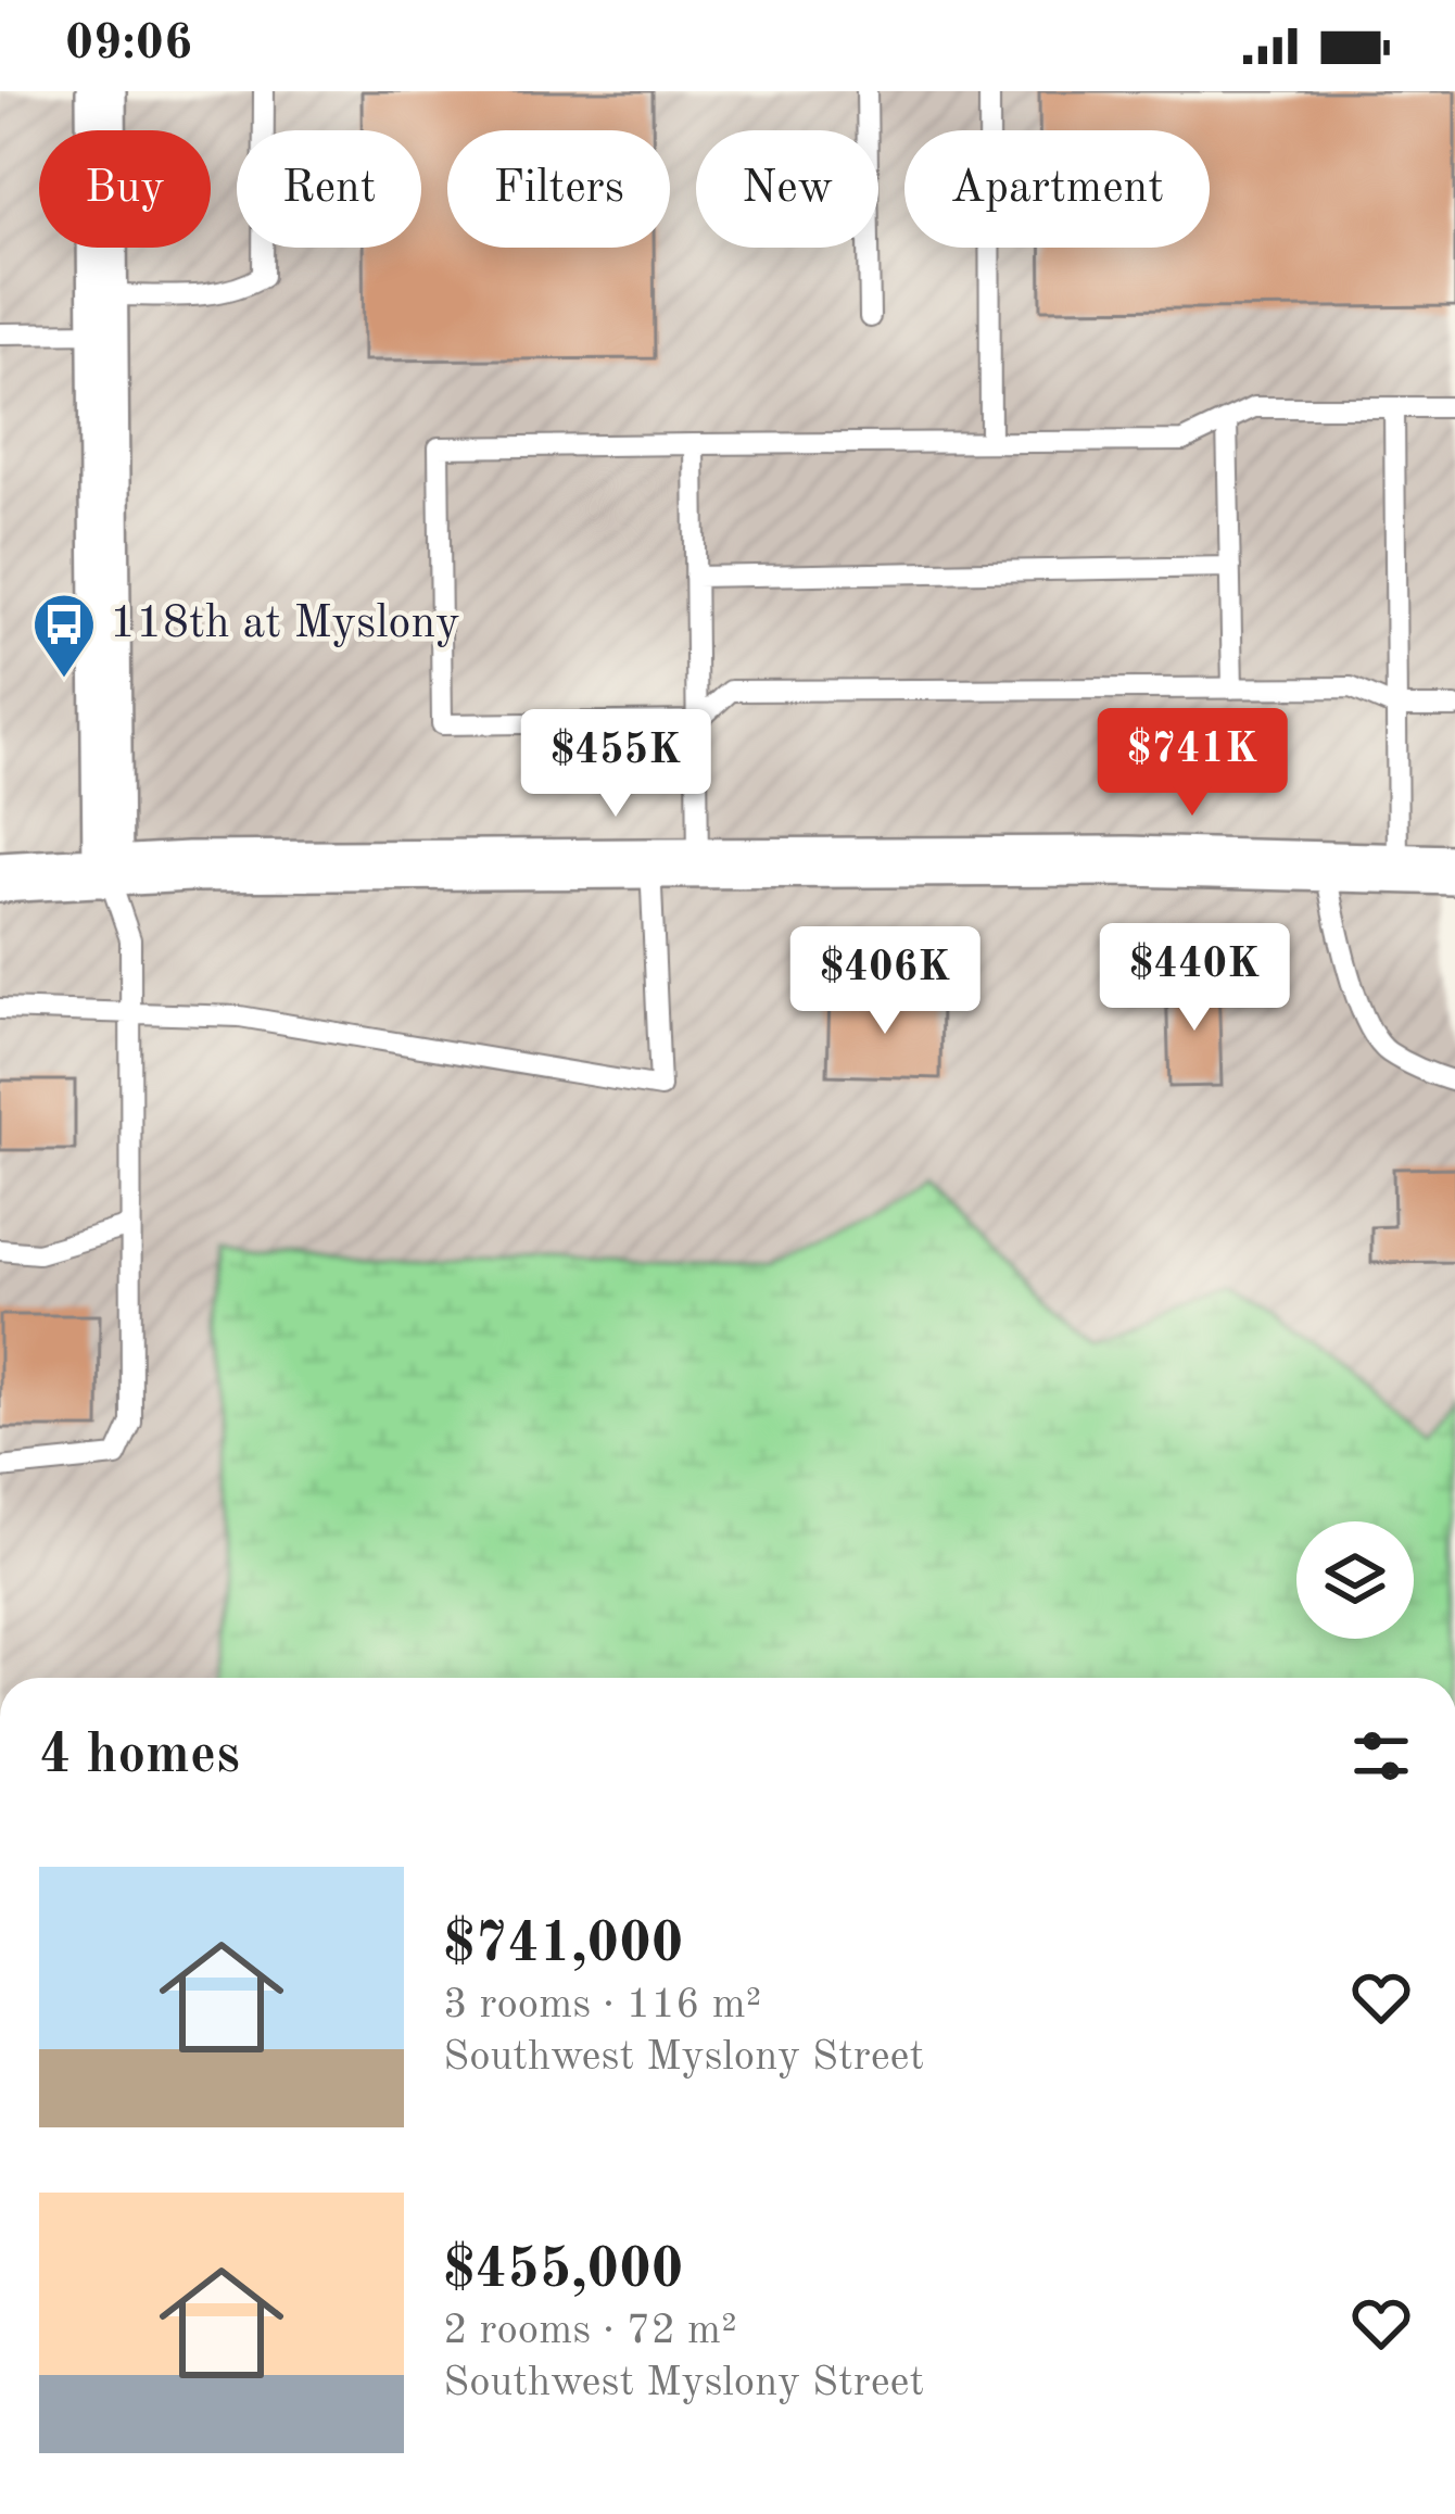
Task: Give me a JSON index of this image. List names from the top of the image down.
{
  "places": {
    "bus stop": ["118th at Myslony"]
  },
  "page": {
    "status": "09:06",
    "chip": [
      "Buy",
      "Rent",
      "Filters",
      "New",
      "Apartment"
    ],
    "price": [
      "$741K",
      "$455K",
      "$440K",
      "$406K"
    ],
    "heading": "4 homes",
    "list": [
      {
        "name": "$741,000",
        "note": "3 rooms · 116 m² · Southwest Myslony Street"
      },
      {
        "name": "$455,000",
        "note": "2 rooms · 72 m² · Southwest Myslony Street"
      }
    ]
  }
}
